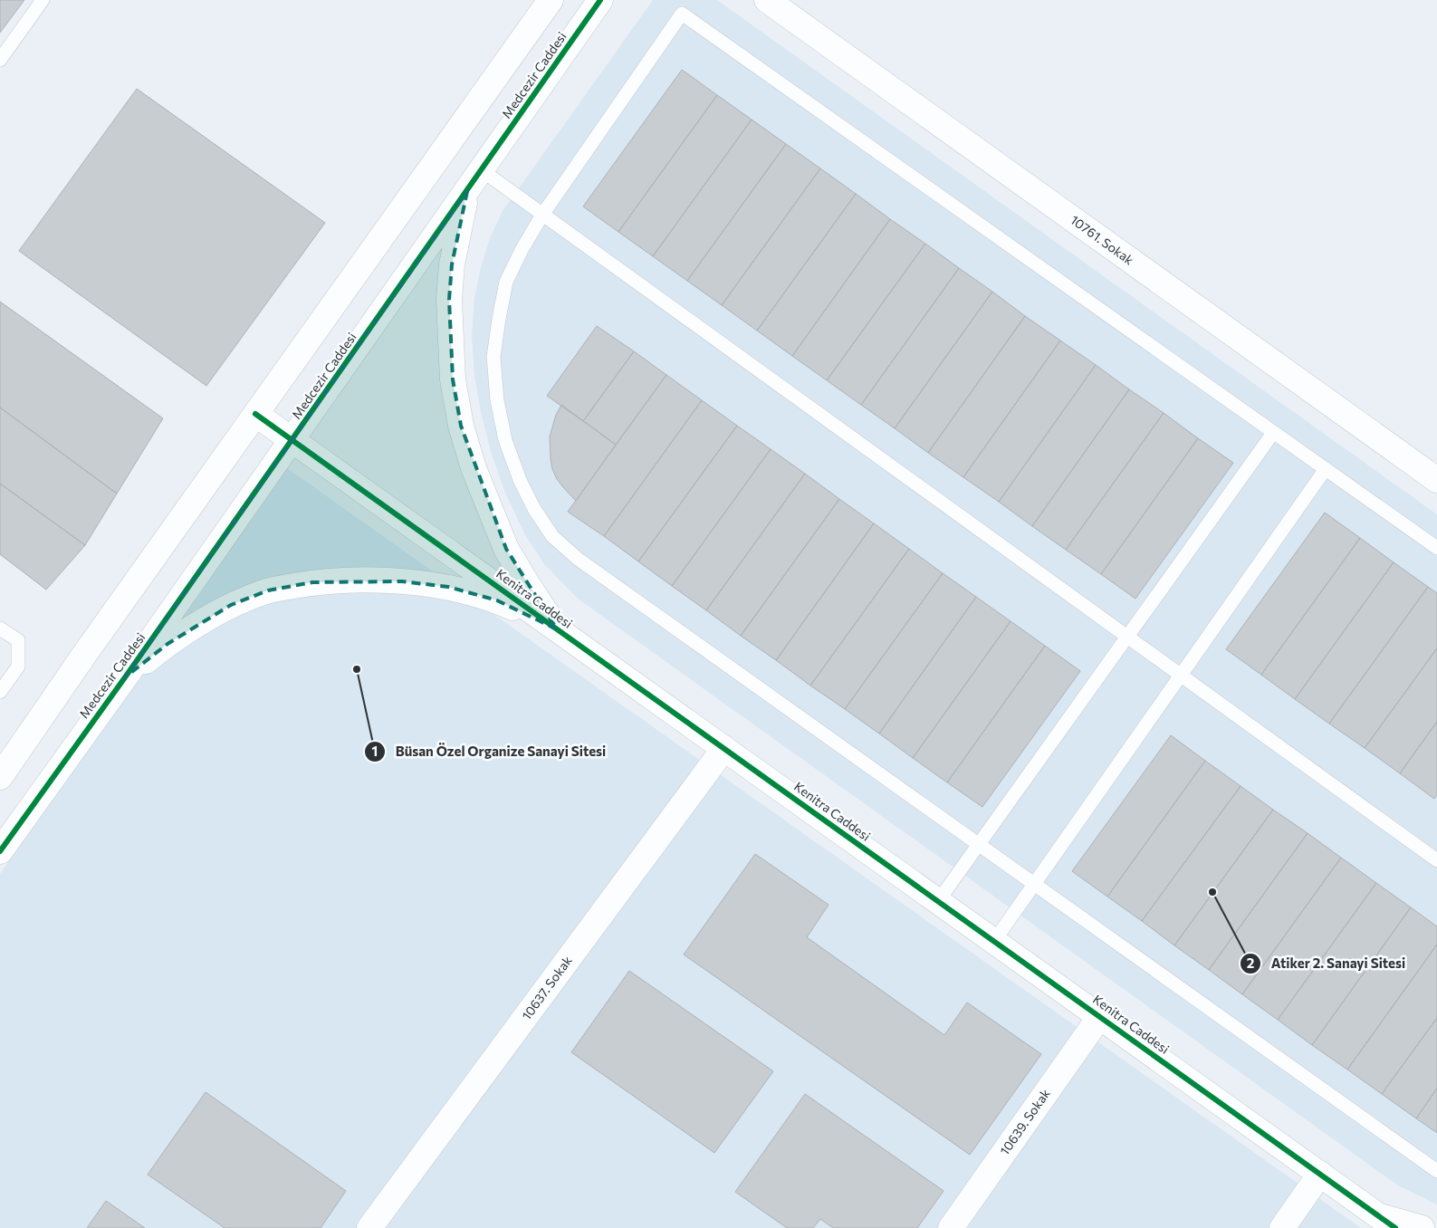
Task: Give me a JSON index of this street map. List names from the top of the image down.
{
  "streets": {
    "street": [
      "Medcezir Caddesi",
      "10761. Sokak",
      "Kenitra Caddesi",
      "10637. Sokak",
      "10639. Sokak"
    ]
  },
  "crossings": [
    ["Medcezir Caddesi", "Kenitra Caddesi"],
    ["Kenitra Caddesi", "10637. Sokak"],
    ["Kenitra Caddesi", "10639. Sokak"]
  ],
  "places": ["Büsan Özel Organize Sanayi Sitesi", "Atiker 2. Sanayi Sitesi"]
}
